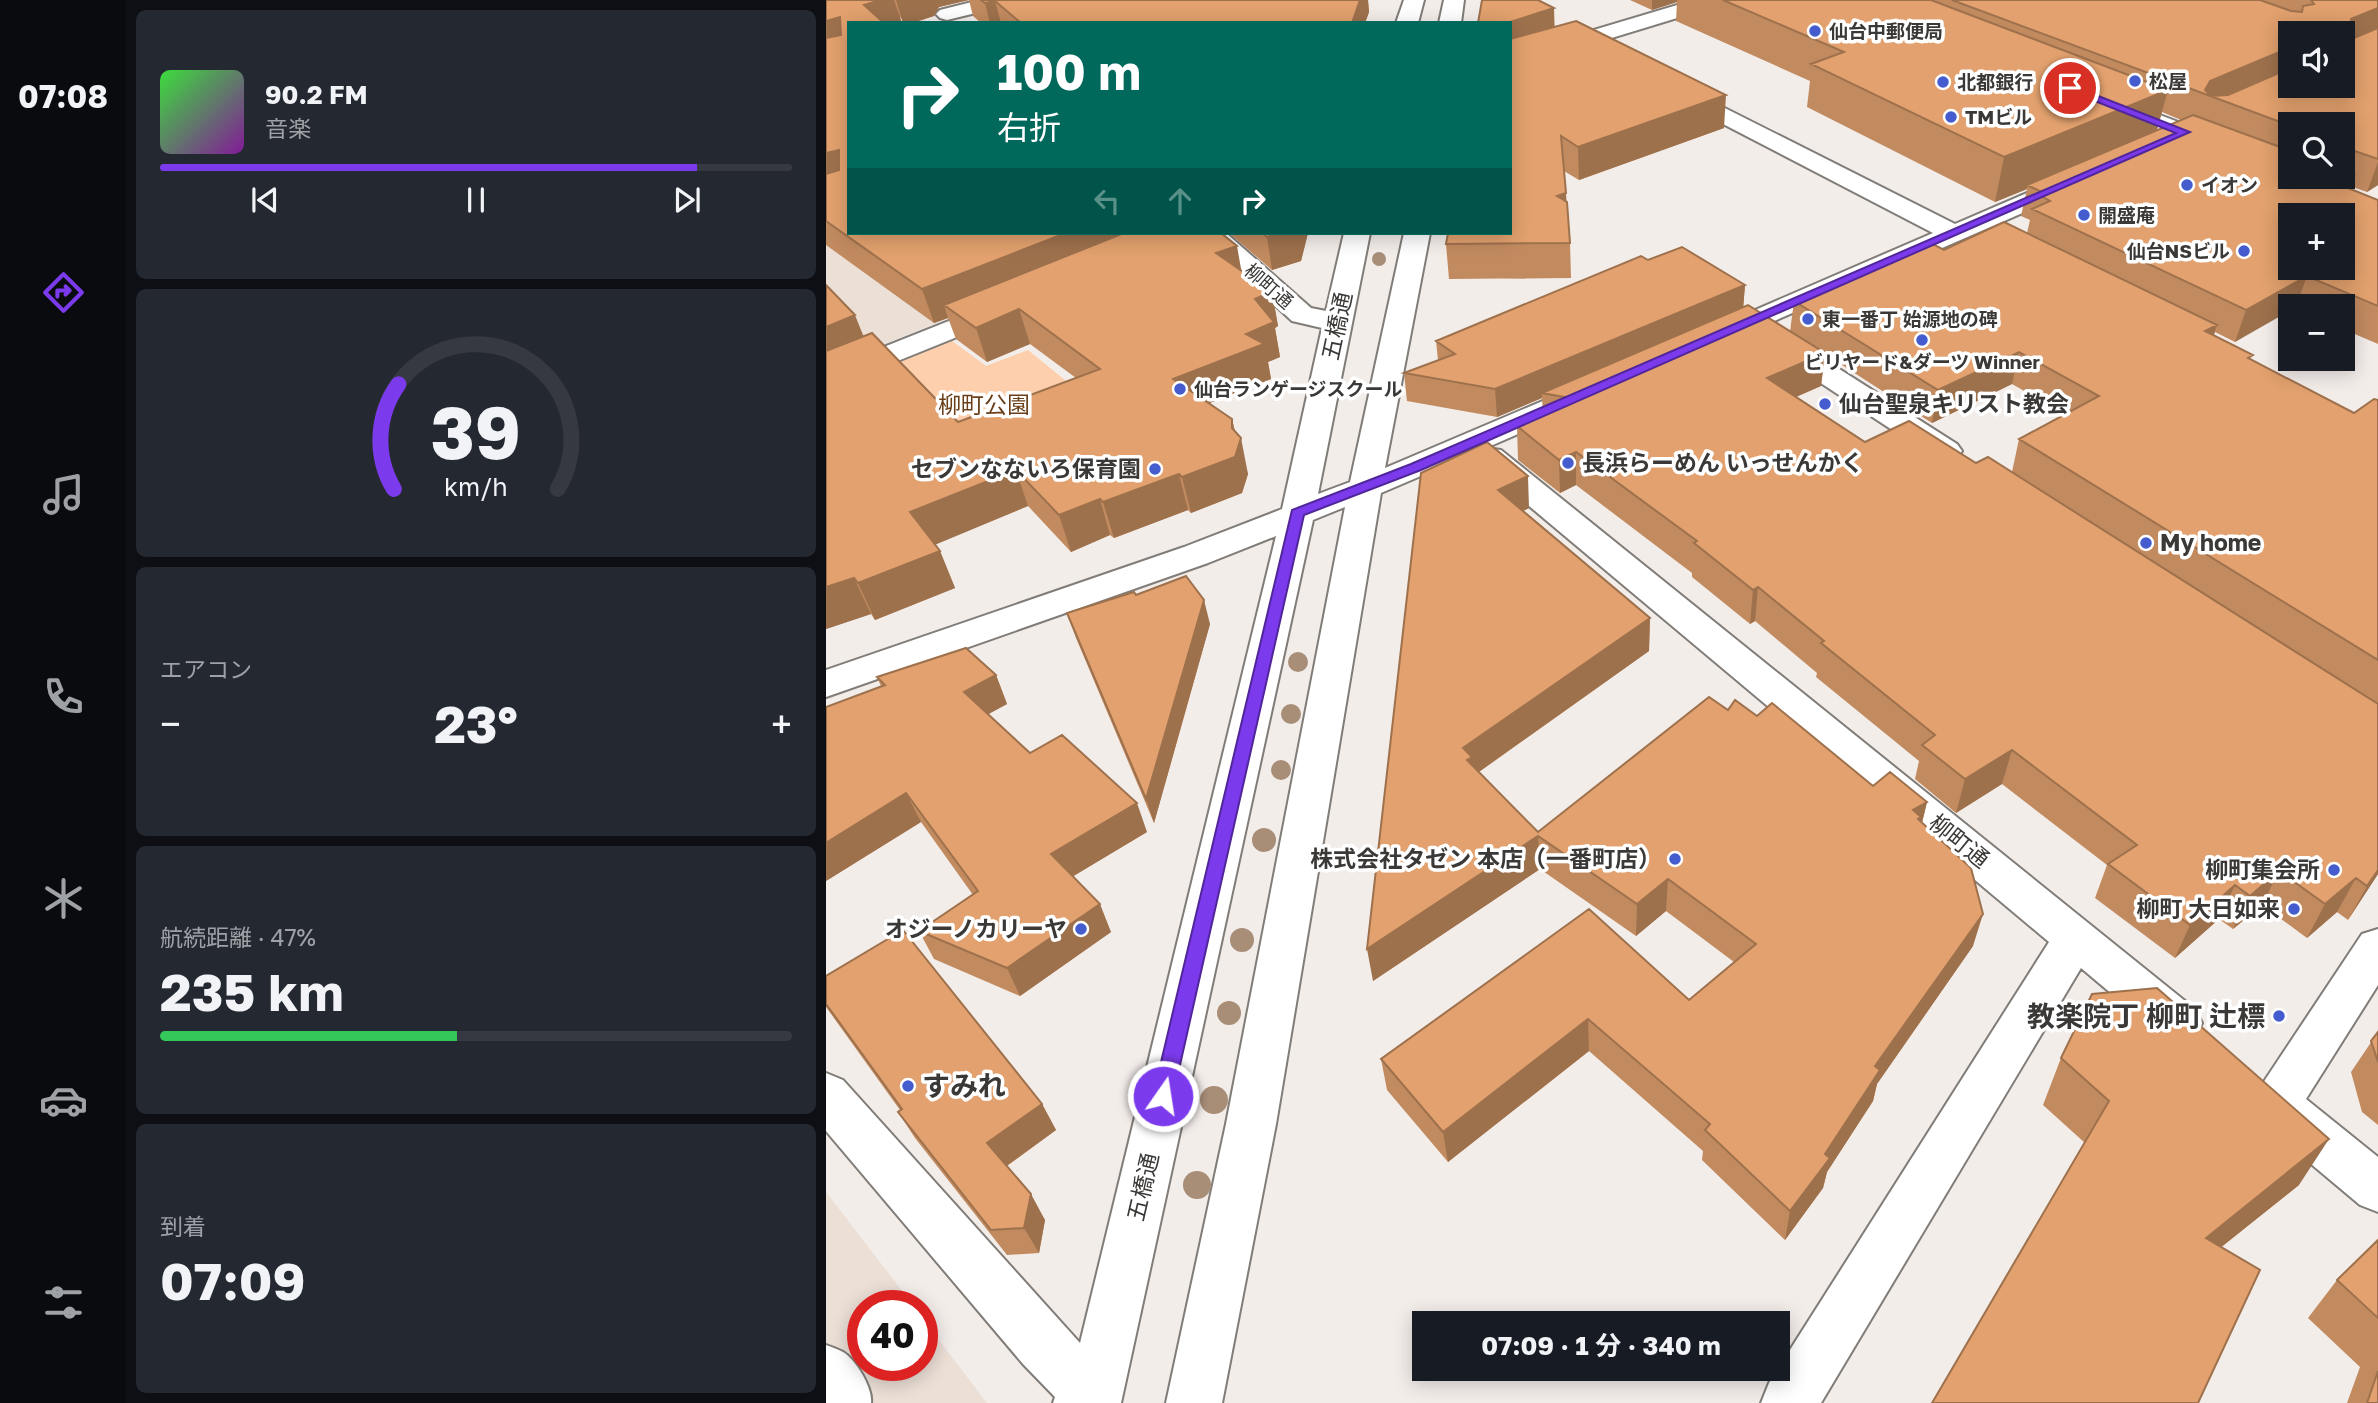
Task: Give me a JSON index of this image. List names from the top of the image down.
{
  "streets": {
    "street": ["柳町通", "五橋通"]
  },
  "crossings": [
    ["柳町通", "五橋通"]
  ],
  "parks": ["柳町公園"],
  "places": [
    "仙台中郵便局",
    "松屋",
    "北都銀行",
    "TMビル",
    "イオン",
    "開盛庵",
    "仙台NSビル",
    "東一番丁 始源地の碑",
    "ビリヤード&ダーツ Winner",
    "仙台ランゲージスクール",
    "仙台聖泉キリスト教会",
    "長浜らーめん いっせんかく",
    "セブンなないろ保育園",
    "My home",
    "株式会社タゼン 本店（一番町店）",
    "柳町集会所",
    "柳町 大日如来",
    "オジーノカリーヤ",
    "教楽院丁 柳町 辻標",
    "すみれ"
  ],
  "page": {
    "tabs": "07:08",
    "map_buttons": ["+", "−"],
    "turn": ["100 m", "右折"],
    "song": ["90.2 FM", "音楽"],
    "tile": [
      "エアコン",
      ["航続距離 · 47%", "235 km"],
      ["到着", "07:09"]
    ],
    "heat": ["−", "23°", "+"],
    "limit": "40",
    "trip": "07:09 · 1 分 · 340 m",
    "gauge": ["39", "km/h"]
  }
}
